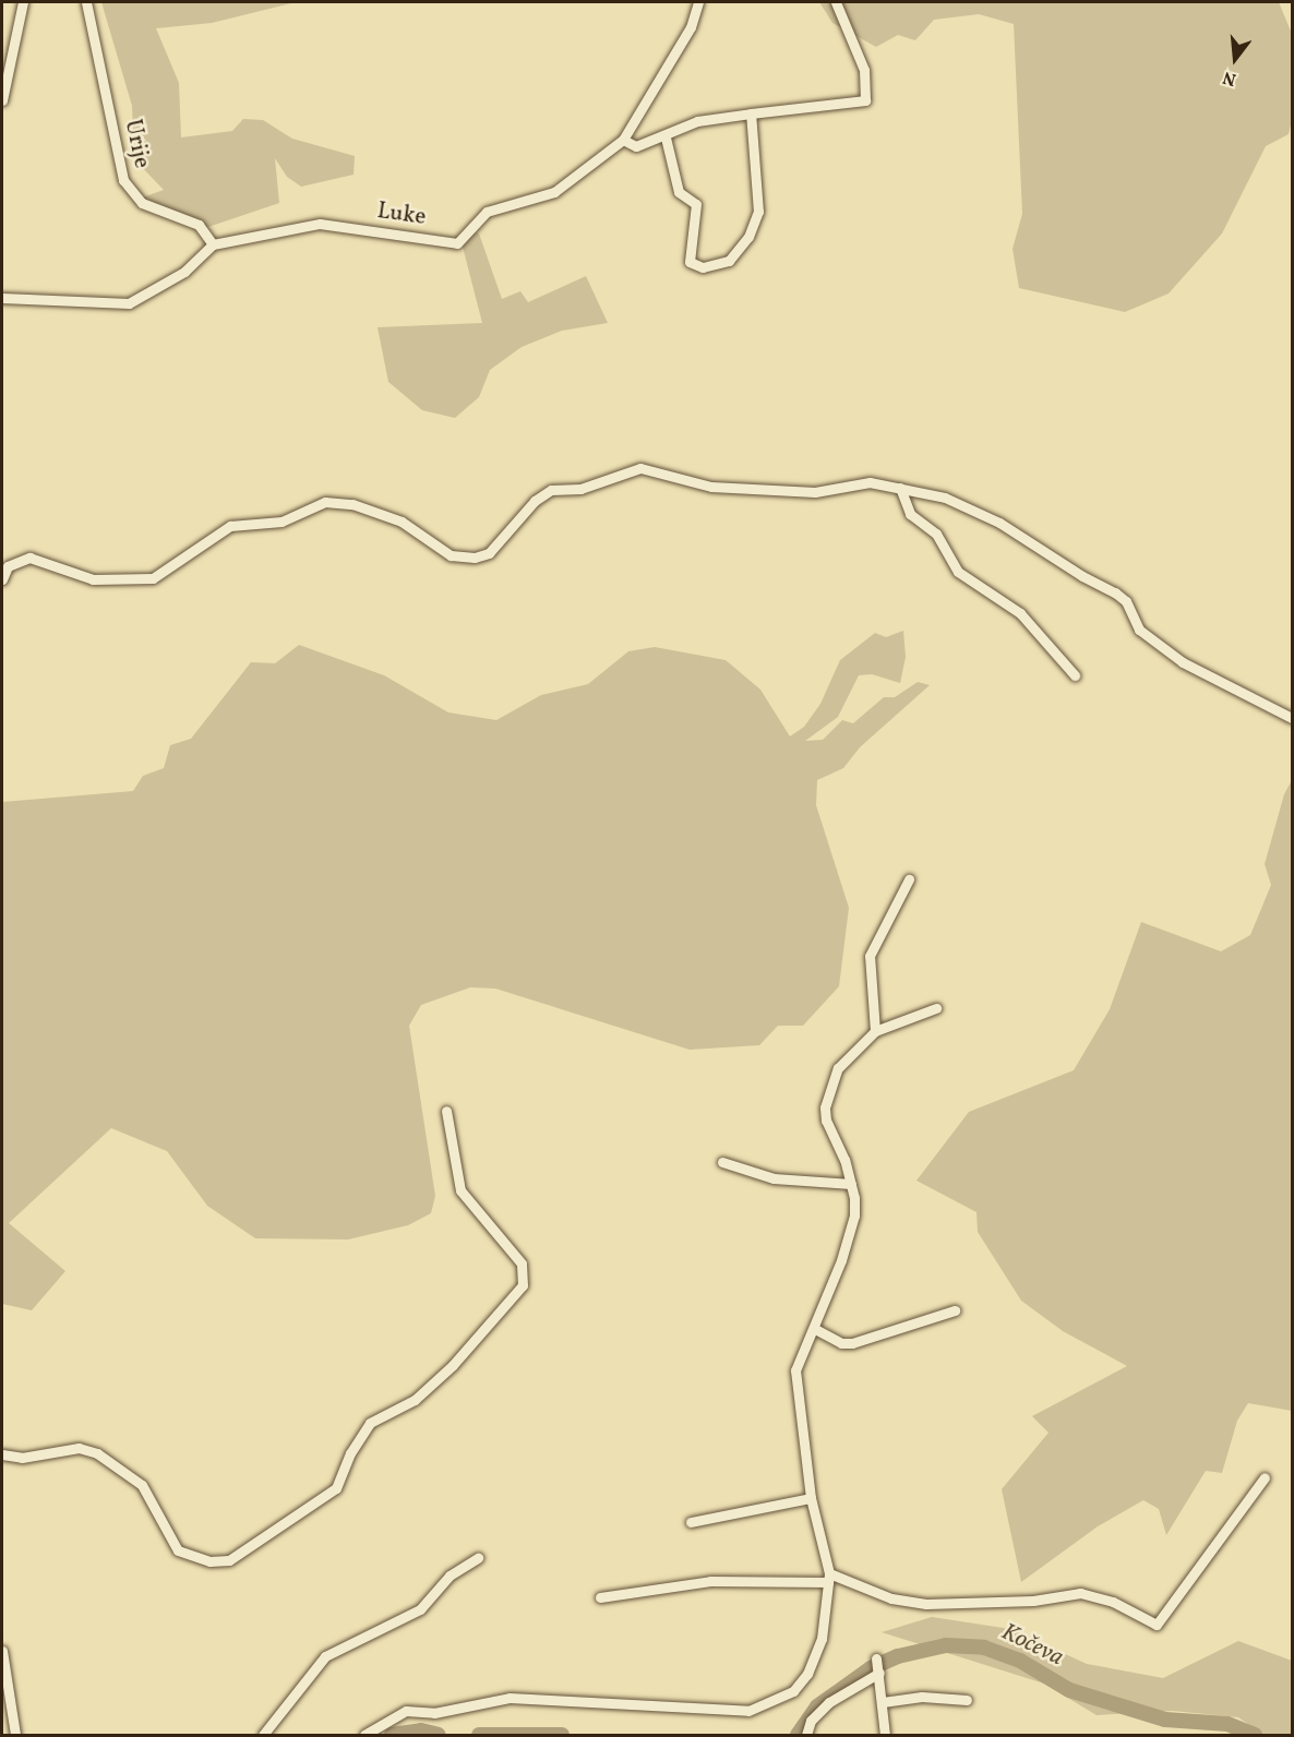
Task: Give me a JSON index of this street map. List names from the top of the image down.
{
  "streets": {
    "street": ["Urije", "Luke"]
  },
  "crossings": [
    ["Urije", "Luke"]
  ],
  "water": ["Kočeva"],
  "north": "bottom"
}
